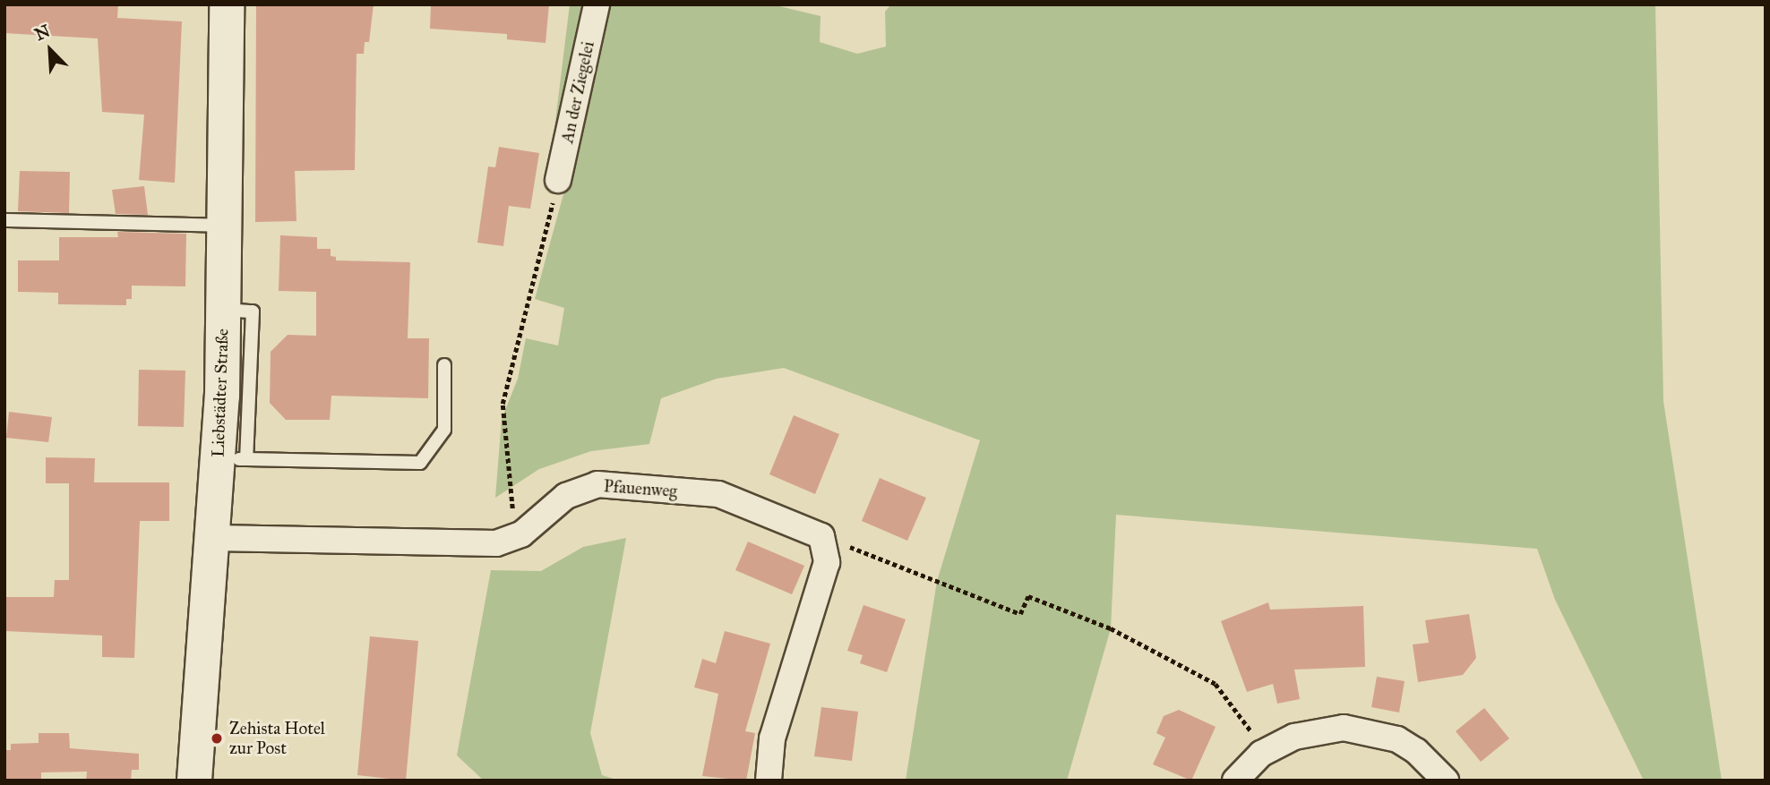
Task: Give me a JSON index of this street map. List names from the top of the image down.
{
  "streets": {
    "main road": ["Liebstädter Straße"],
    "street": ["An der Ziegelei", "Pfauenweg"]
  },
  "places": ["Zehista Hotel zur Post"],
  "north": "top left"
}
